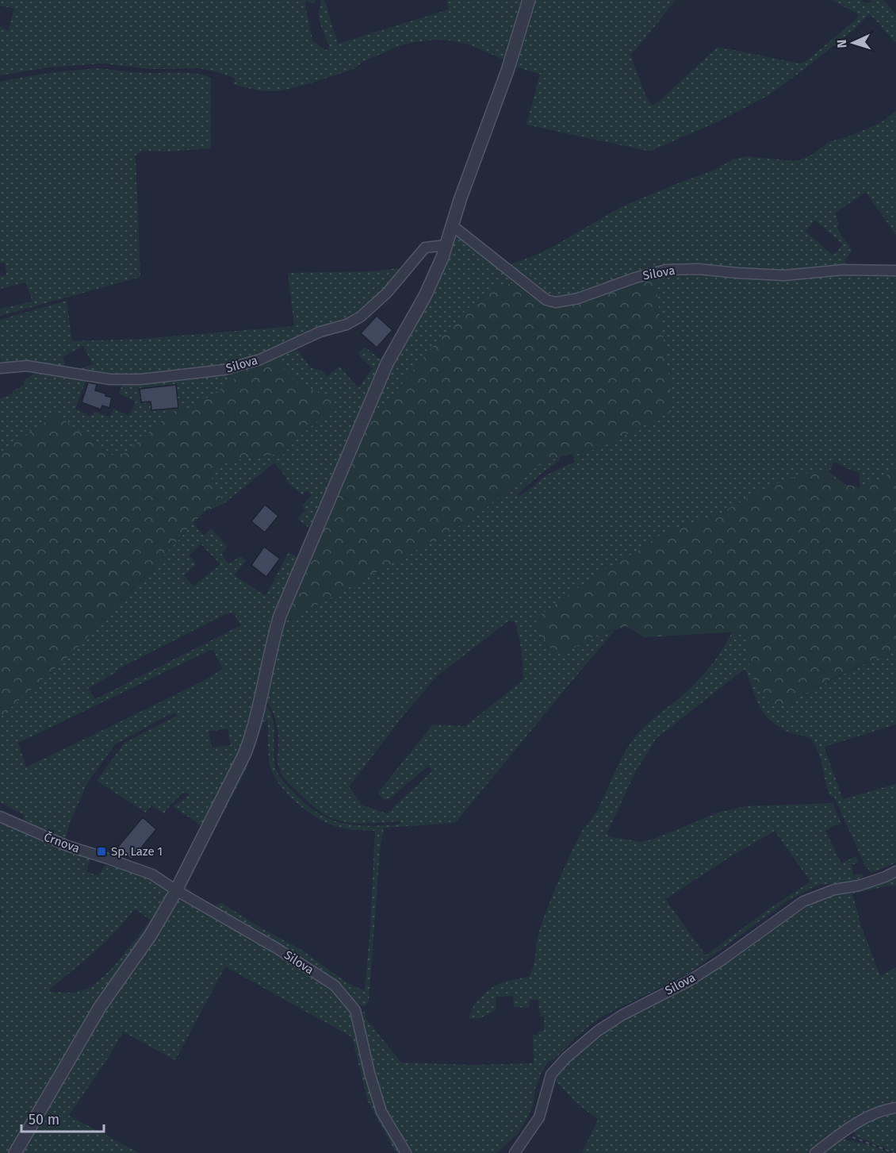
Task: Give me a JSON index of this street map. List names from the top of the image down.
{
  "streets": {
    "street": ["Silova", "Črnova"]
  },
  "crossings": [
    ["Silova", "Črnova"]
  ],
  "places": {
    "transit": ["Sp. Laze 1"]
  },
  "scale_bar": "50 m",
  "north": "left"
}
